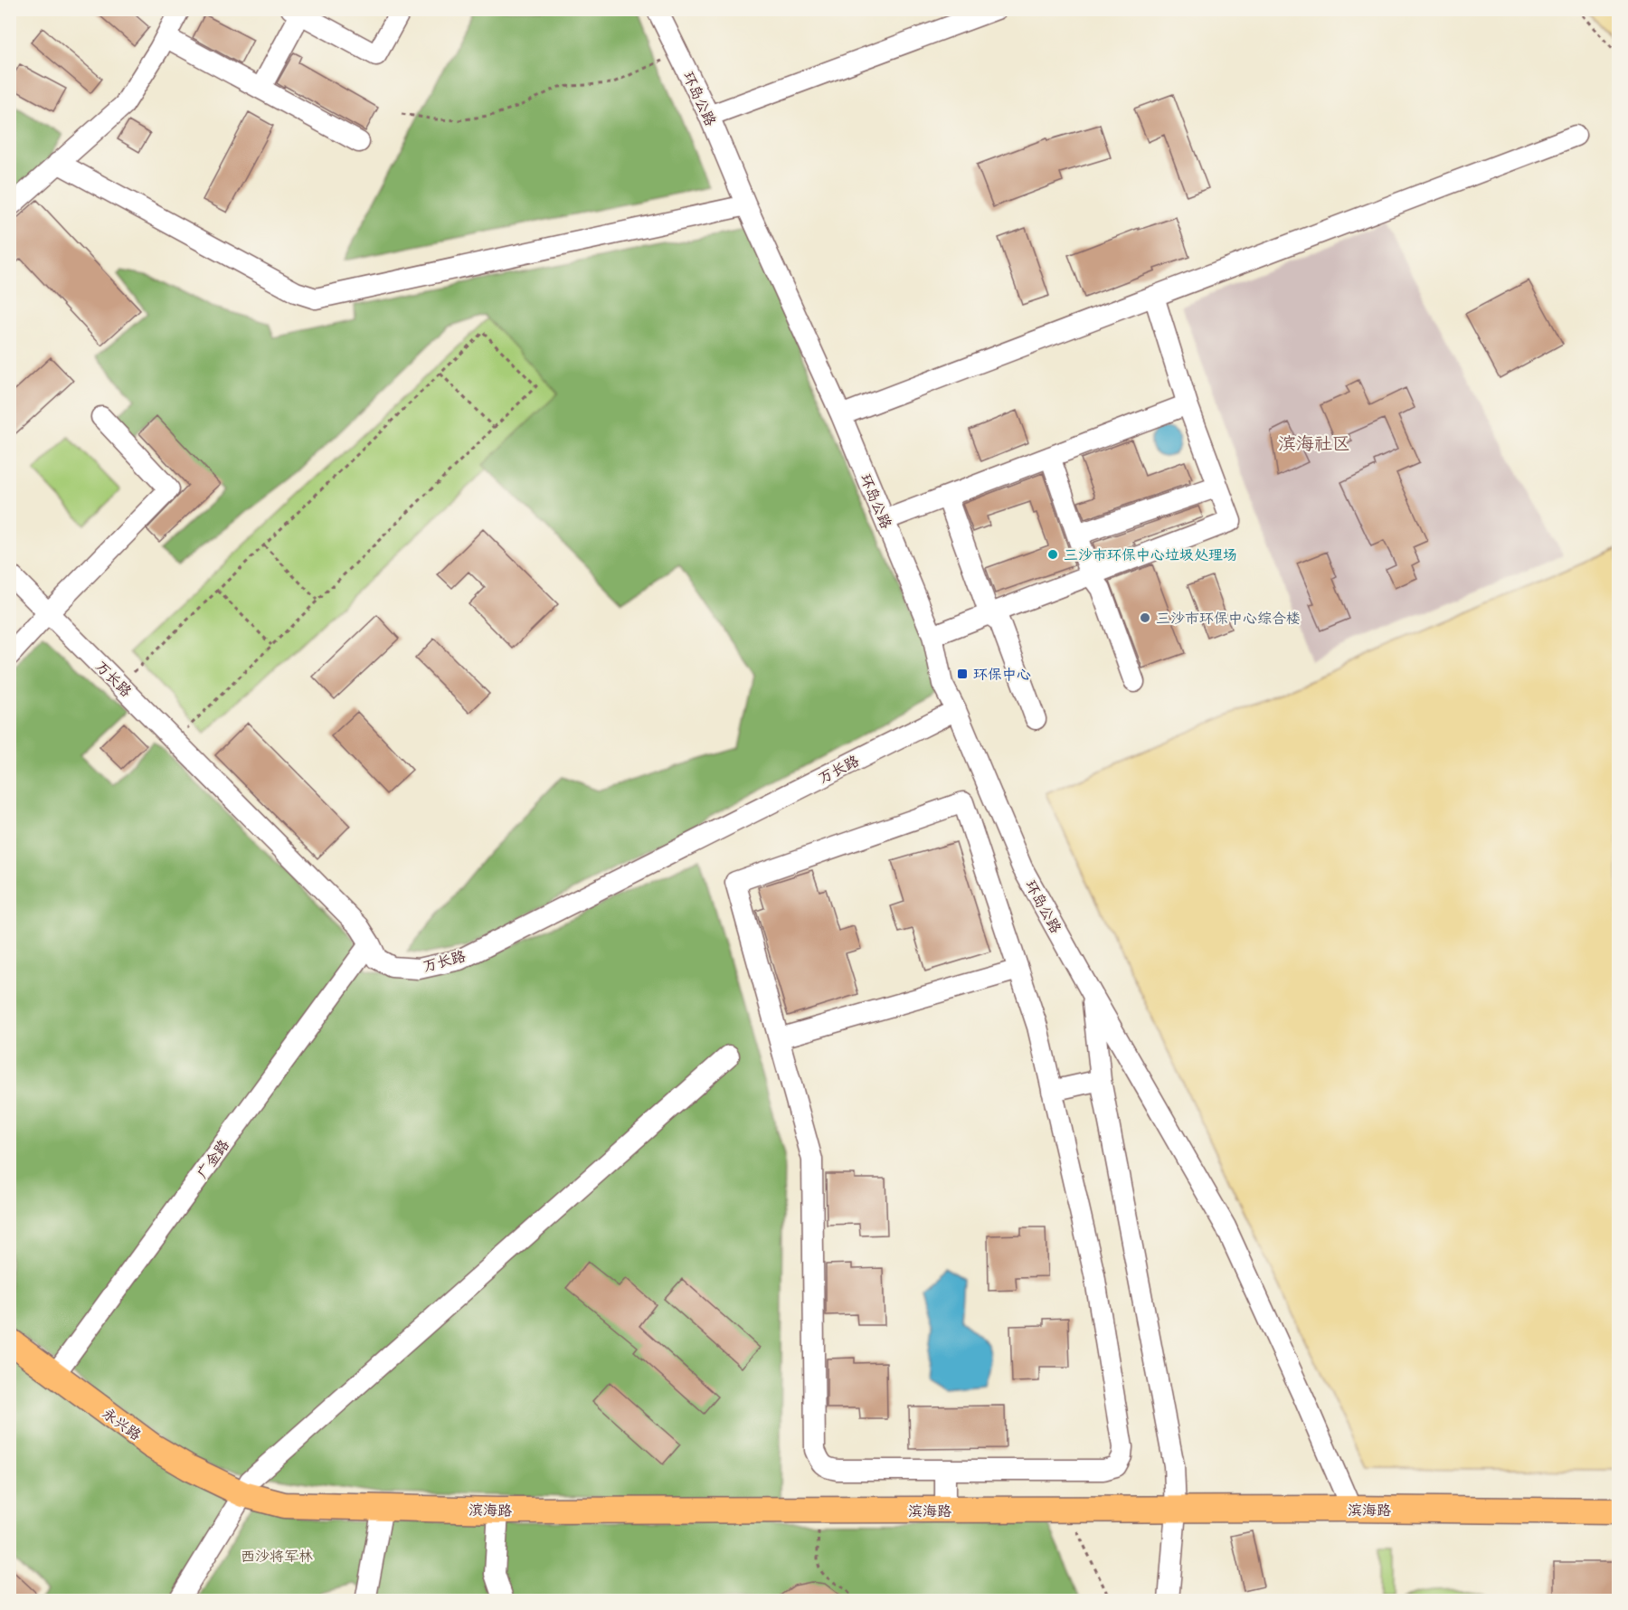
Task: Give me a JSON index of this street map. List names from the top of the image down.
{
  "streets": {
    "main road": ["永兴路", "滨海路"],
    "street": ["环岛公路", "万长路", "广金路"]
  },
  "crossings": [
    ["环岛公路", "万长路"],
    ["环岛公路", "滨海路"],
    ["万长路", "广金路"],
    ["广金路", "永兴路"],
    ["永兴路", "滨海路"]
  ],
  "districts": ["滨海社区"],
  "parks": ["西沙将军林"],
  "places": {
    "other": ["三沙市环保中心垃圾处理场", "三沙市环保中心综合楼"],
    "transit": ["环保中心"]
  }
}
